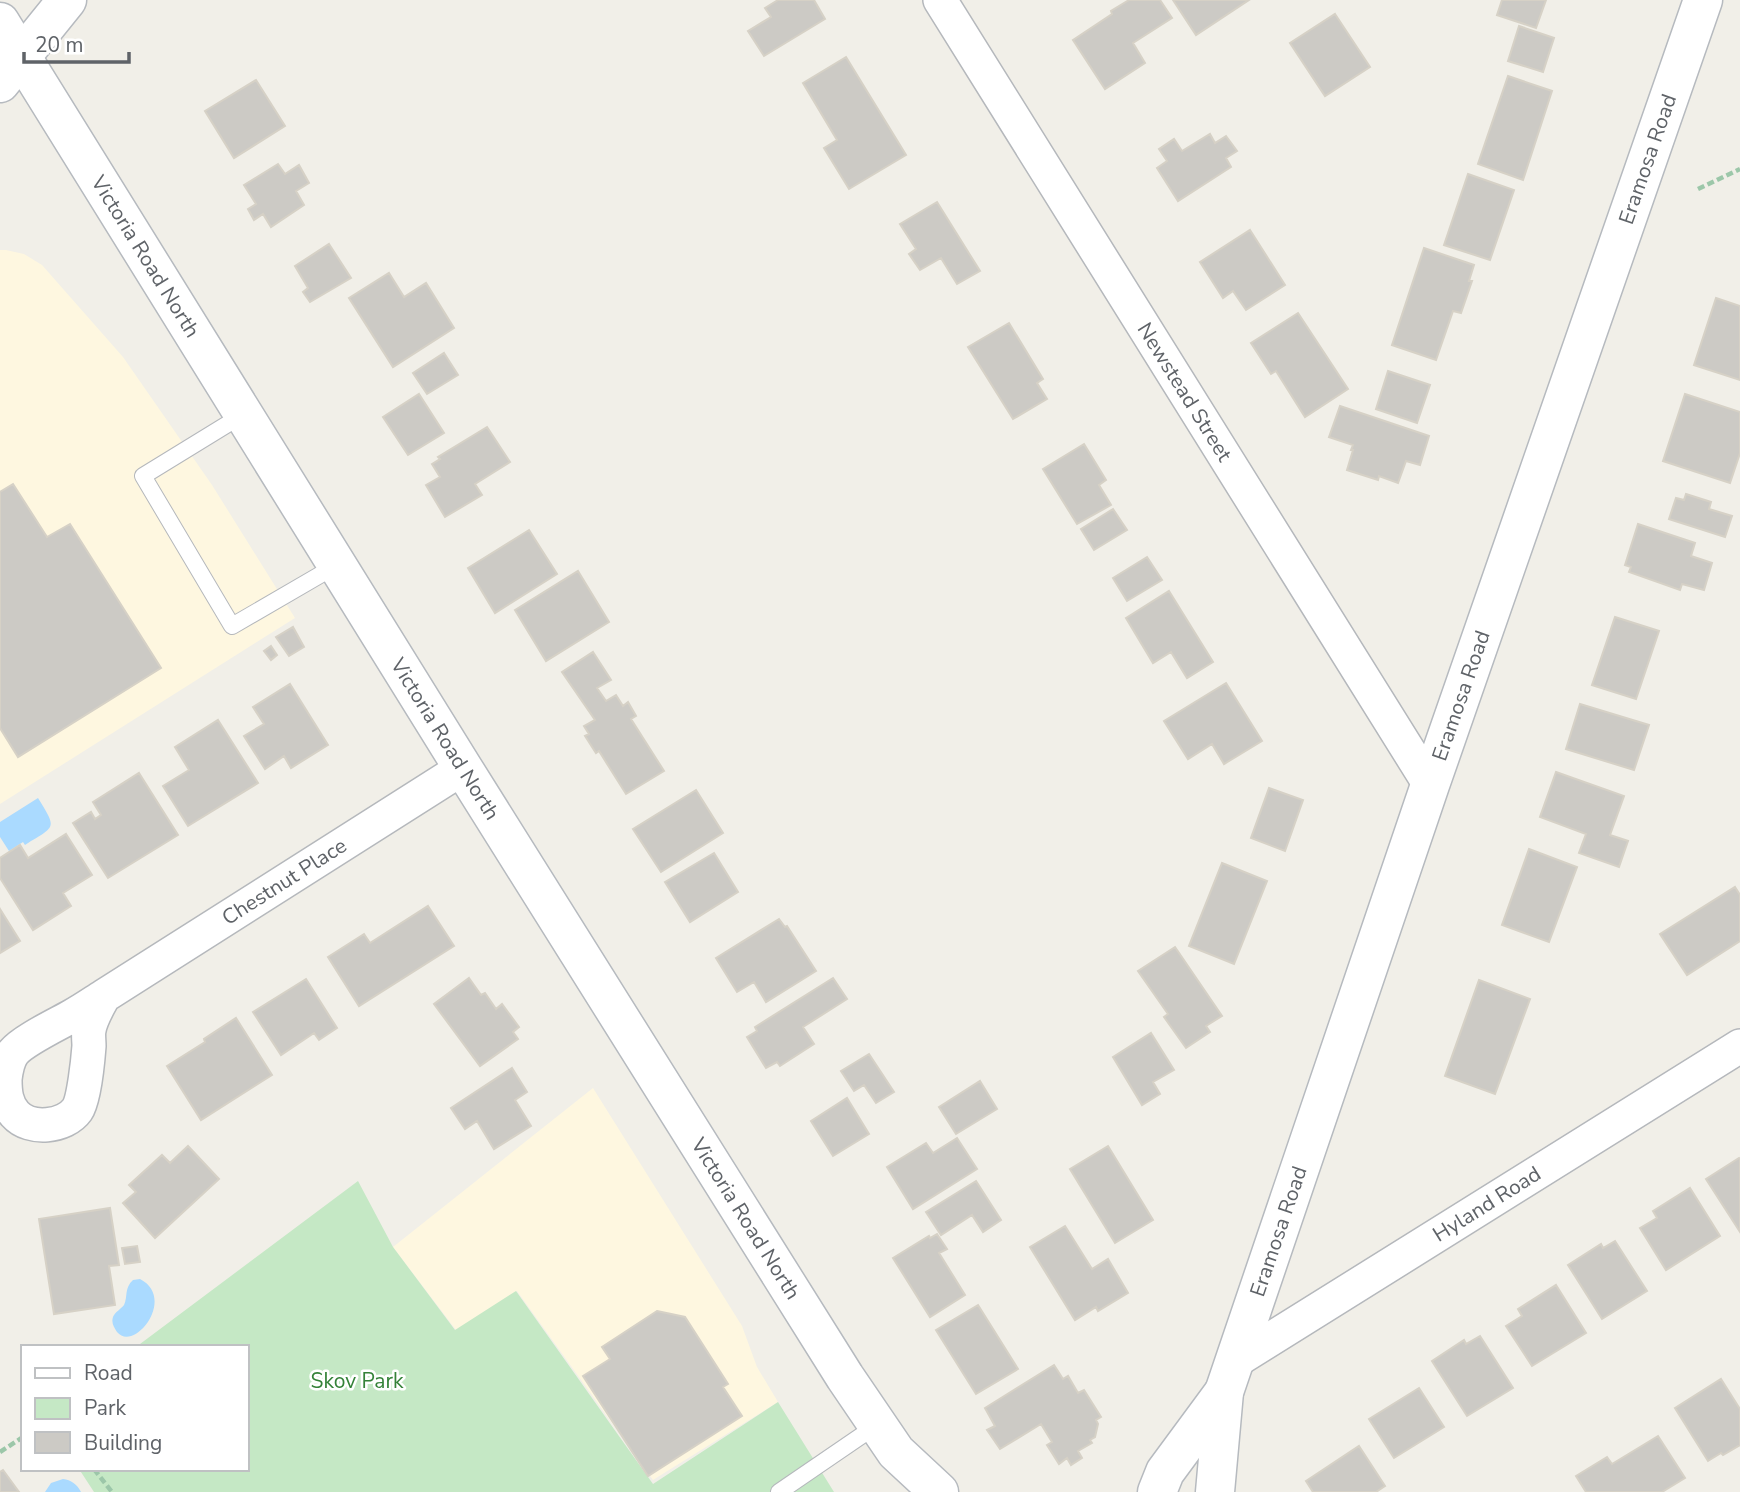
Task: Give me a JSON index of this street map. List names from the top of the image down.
{
  "streets": {
    "main road": ["Eramosa Road", "Victoria Road North"],
    "street": ["Newstead Street", "Chestnut Place", "Hyland Road"]
  },
  "crossings": [
    ["Eramosa Road", "Newstead Street"],
    ["Eramosa Road", "Hyland Road"],
    ["Victoria Road North", "Chestnut Place"]
  ],
  "parks": ["Skov Park"],
  "legend": ["Road", "Park", "Building"],
  "scale_bar": "20 m"
}
